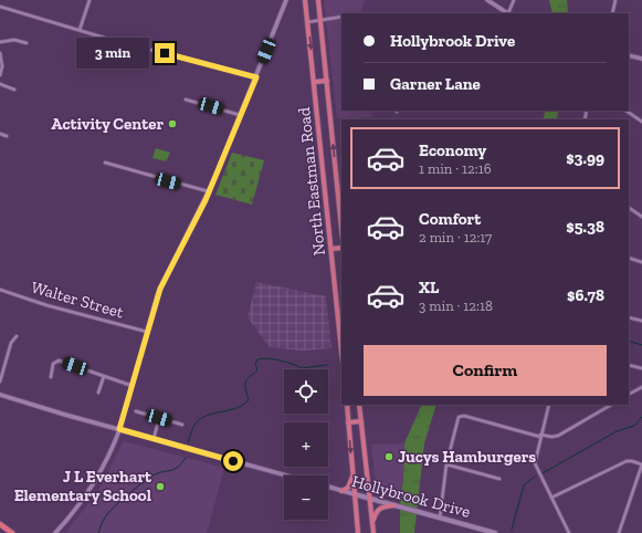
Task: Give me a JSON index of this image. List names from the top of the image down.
{
  "streets": {
    "main road": ["North Eastman Road", "Hollybrook Drive"],
    "street": ["Walter Street"]
  },
  "places": ["Activity Center", "Jucys Hamburgers", "J L Everhart Elementary School"],
  "page": {
    "banner": ["Hollybrook Drive", "Garner Lane"],
    "bubble": "3 min",
    "list": [
      {
        "name": "Economy",
        "note": "1 min · 12:16",
        "value": "$3.99"
      },
      {
        "name": "Comfort",
        "note": "2 min · 12:17",
        "value": "$5.38"
      },
      {
        "name": "XL",
        "note": "3 min · 12:18",
        "value": "$6.78"
      }
    ],
    "buttons": "Confirm",
    "map_buttons": ["+", "−"]
  }
}
